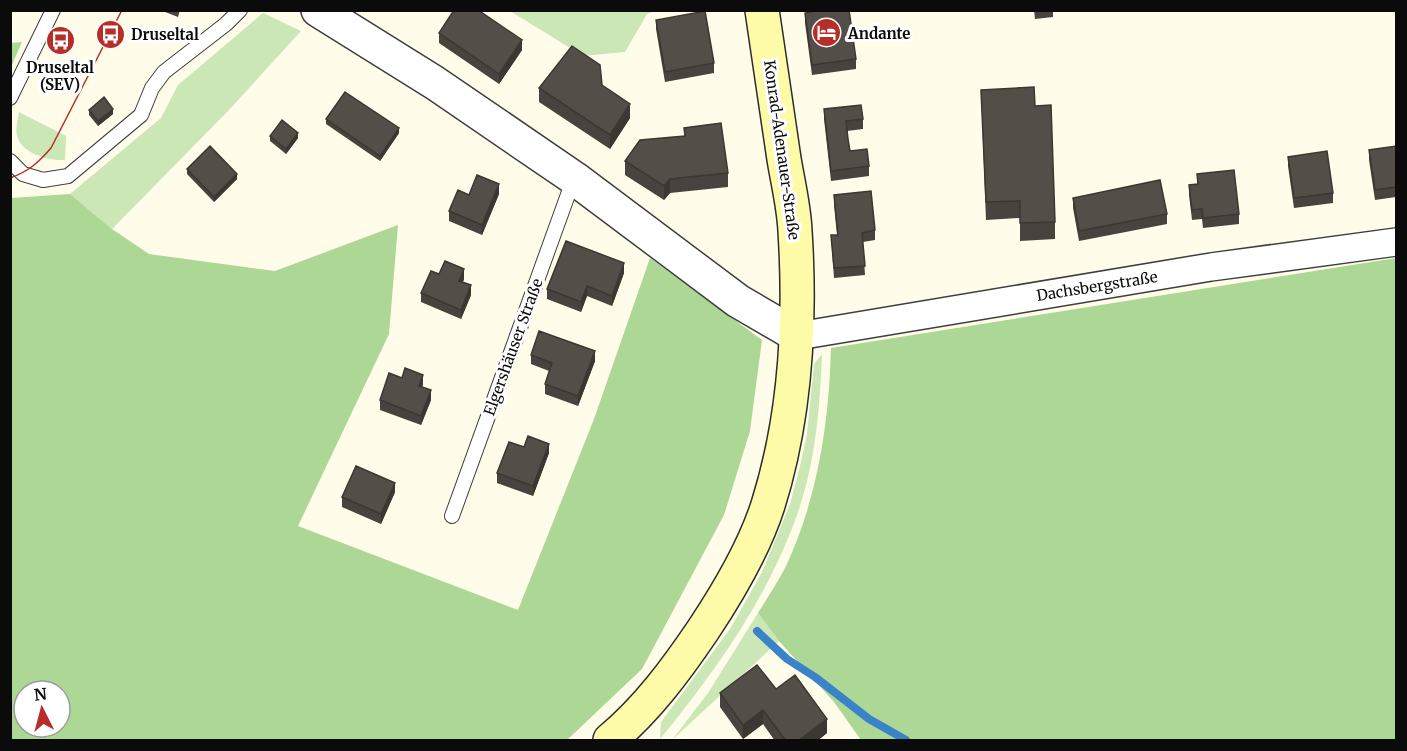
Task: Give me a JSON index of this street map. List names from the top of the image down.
{
  "streets": {
    "main road": ["Konrad-Adenauer-Straße"],
    "street": ["Dachsbergstraße"],
    "lane": ["Elgershäuser Straße"]
  },
  "crossings": [
    ["Konrad-Adenauer-Straße", "Dachsbergstraße"]
  ],
  "places": {
    "hotel": ["Andante"],
    "bus stop": ["Druseltal", "Druseltal (SEV)"]
  },
  "north": "top"
}
